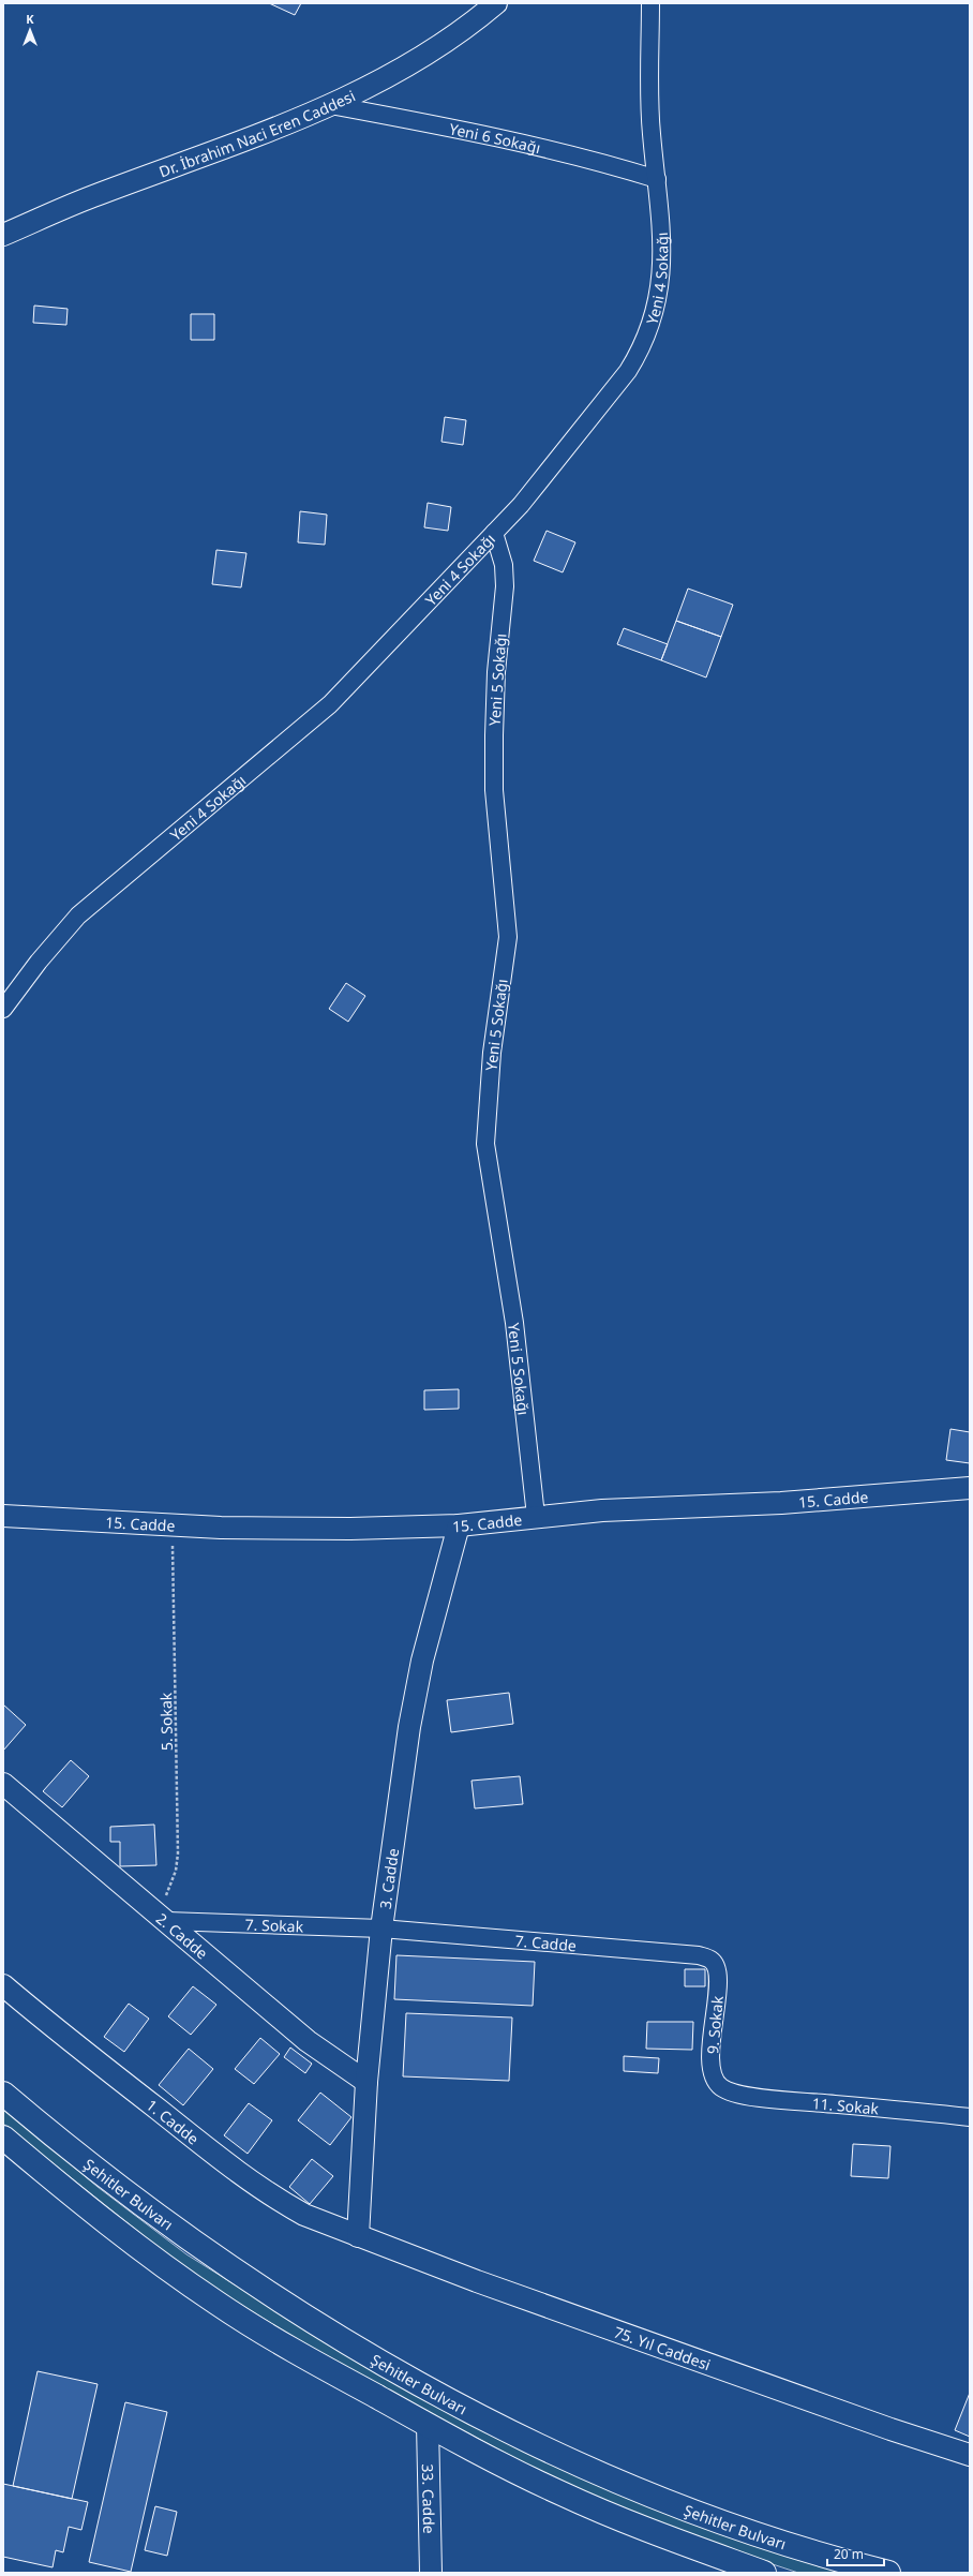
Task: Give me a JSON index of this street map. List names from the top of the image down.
{
  "streets": {
    "main road": ["Şehitler Bulvarı"],
    "street": [
      "Dr. İbrahim Naci Eren Caddesi",
      "Yeni 6 Sokağı",
      "Yeni 4 Sokağı",
      "Yeni 5 Sokağı",
      "15. Cadde",
      "3. Cadde",
      "7. Sokak",
      "2. Cadde",
      "7. Cadde",
      "9. Sokak",
      "11. Sokak",
      "1. Cadde",
      "75. Yıl Caddesi",
      "33. Cadde"
    ],
    "path": ["5. Sokak"]
  },
  "crossings": [
    ["Dr. İbrahim Naci Eren Caddesi", "Yeni 6 Sokağı"],
    ["Yeni 6 Sokağı", "Yeni 4 Sokağı"],
    ["Yeni 4 Sokağı", "Yeni 5 Sokağı"],
    ["Yeni 5 Sokağı", "15. Cadde"],
    ["15. Cadde", "5. Sokak"],
    ["15. Cadde", "3. Cadde"],
    ["5. Sokak", "7. Sokak"],
    ["5. Sokak", "2. Cadde"],
    ["3. Cadde", "7. Sokak"],
    ["3. Cadde", "2. Cadde"],
    ["3. Cadde", "7. Cadde"],
    ["3. Cadde", "1. Cadde"],
    ["3. Cadde", "75. Yıl Caddesi"],
    ["7. Sokak", "2. Cadde"],
    ["7. Sokak", "7. Cadde"],
    ["7. Cadde", "9. Sokak"],
    ["9. Sokak", "11. Sokak"],
    ["1. Cadde", "75. Yıl Caddesi"]
  ],
  "scale_bar": "20 m",
  "north": "top"
}
